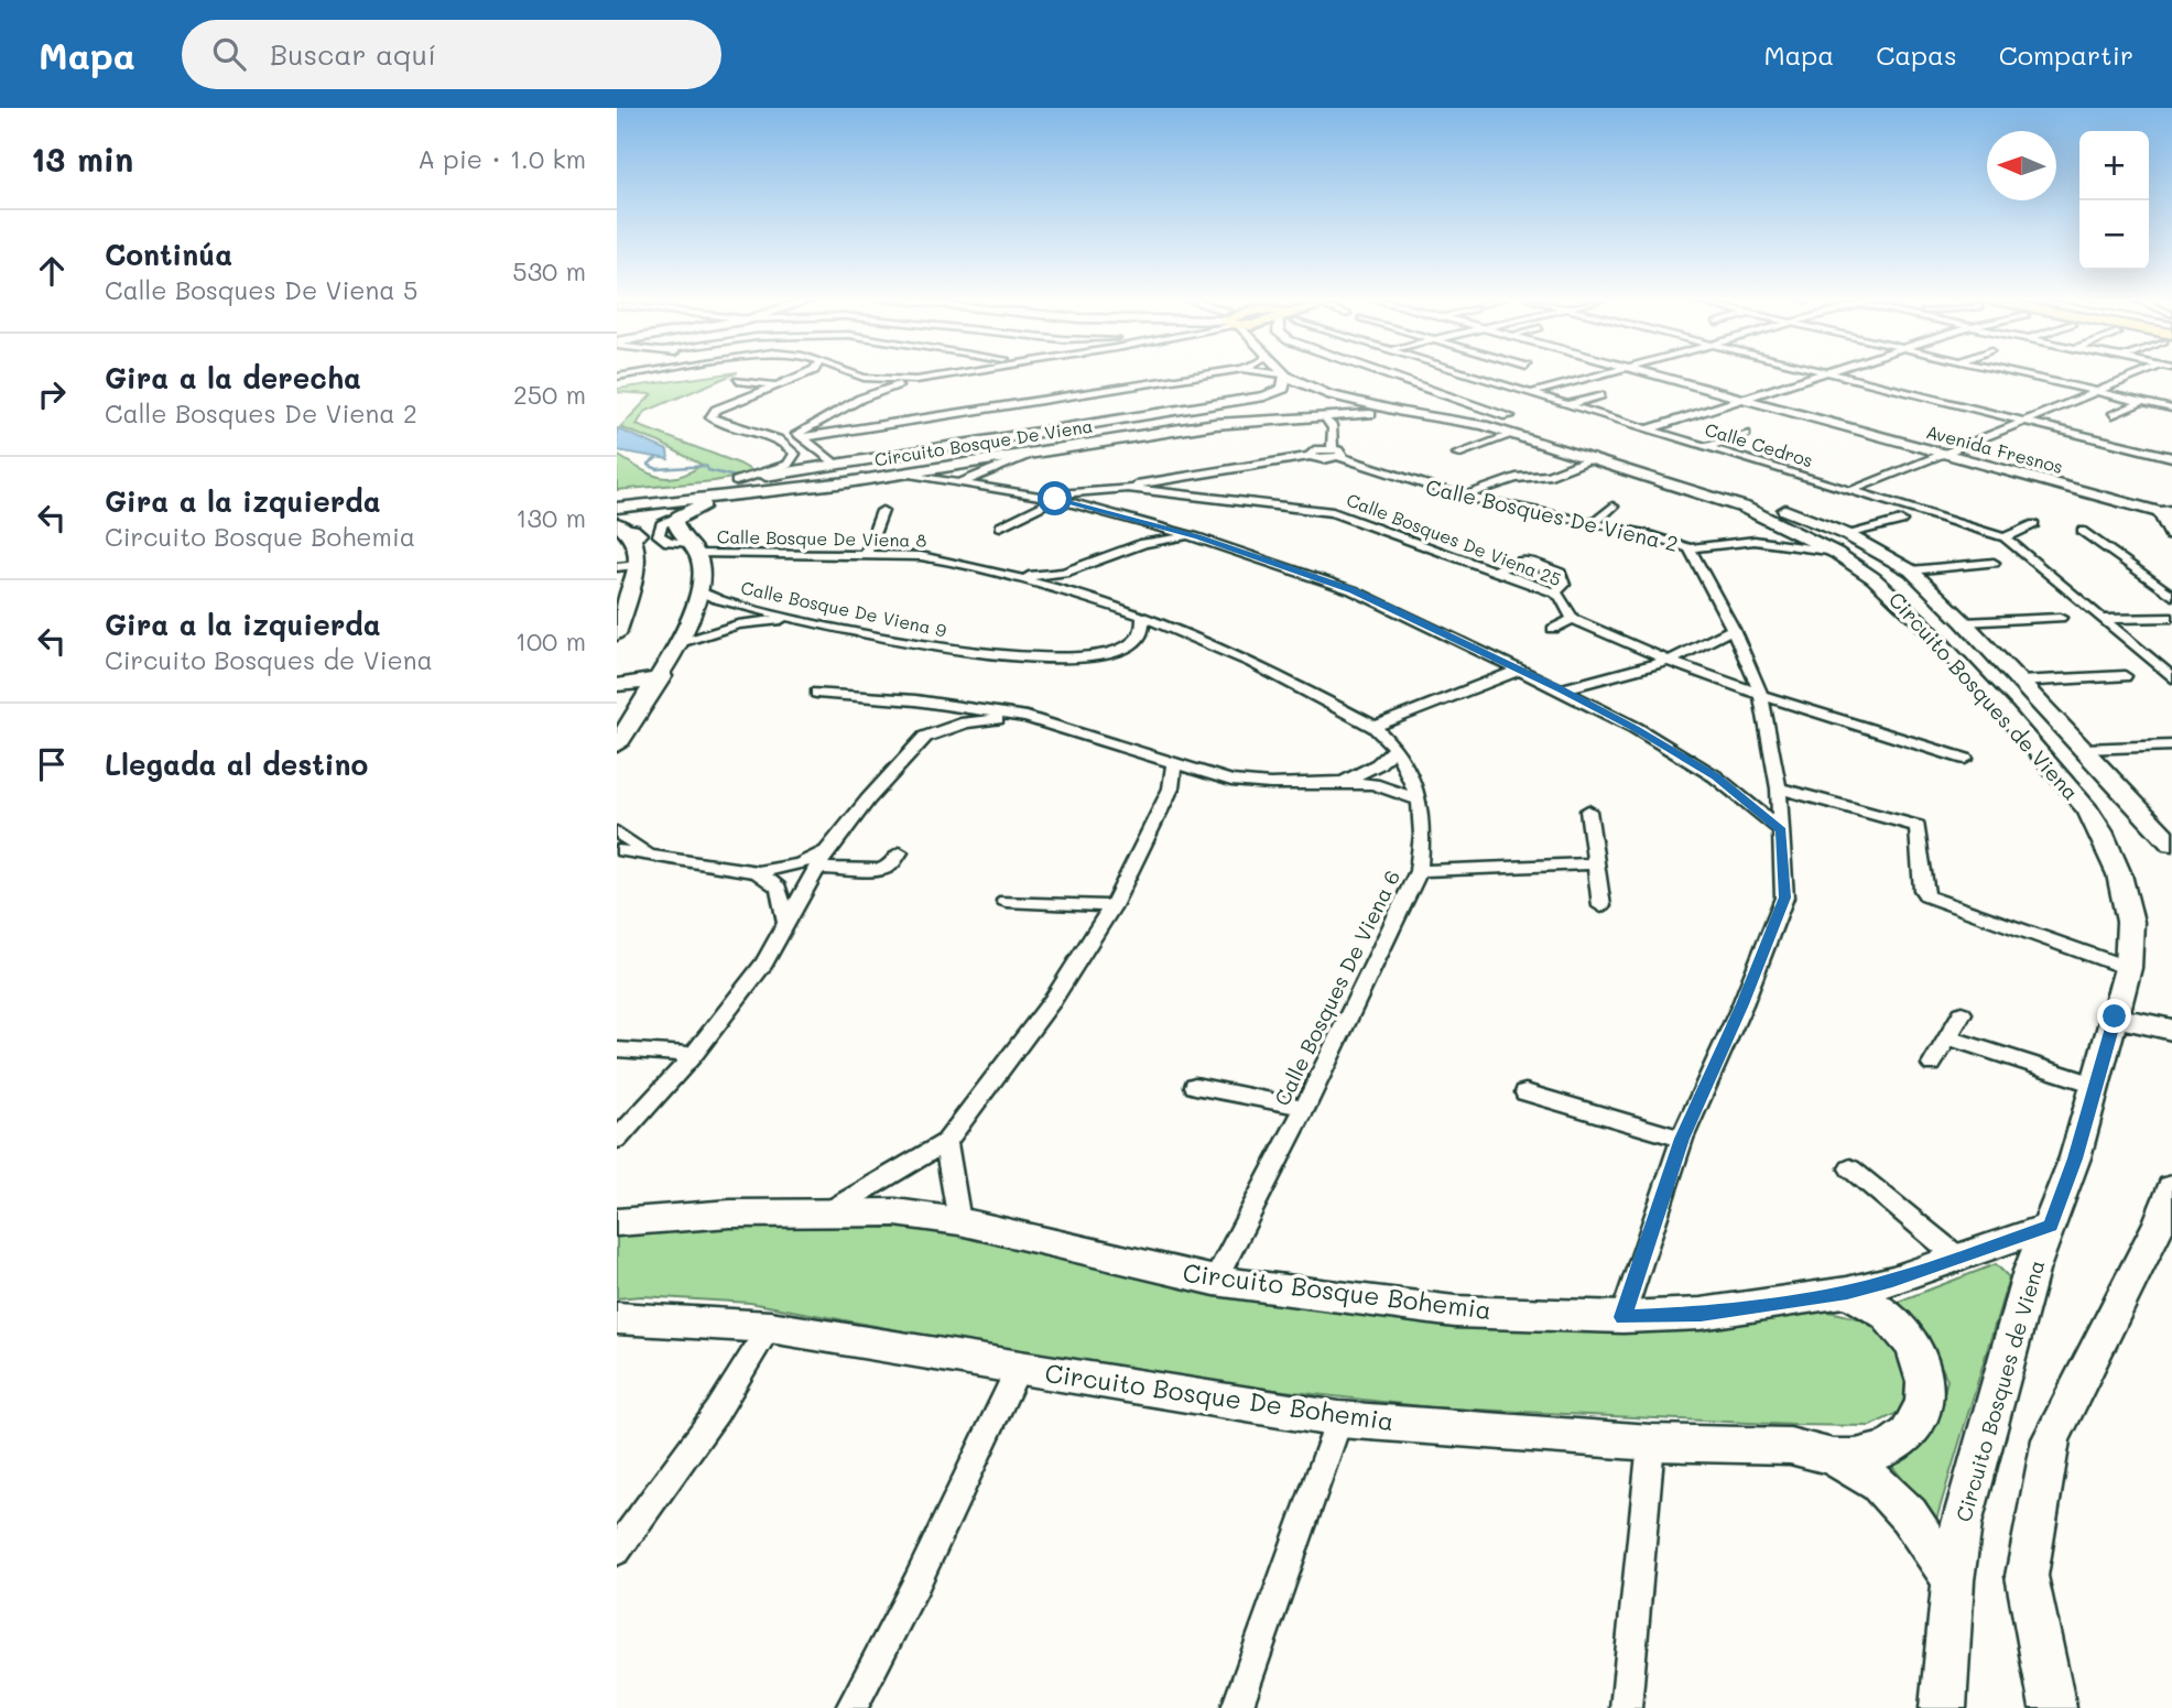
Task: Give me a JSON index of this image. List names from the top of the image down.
{
  "streets": {
    "main road": [
      "Circuito Bosque De Viena",
      "Avenida Fresnos",
      "Circuito Bosques de Viena",
      "Circuito Bosque De Bohemia"
    ],
    "street": [
      "Calle Cedros",
      "Calle Bosques De Viena 2",
      "Calle Bosque De Viena 8",
      "Calle Bosques De Viena 25",
      "Calle Bosque De Viena 9",
      "Calle Bosques De Viena 6",
      "Circuito Bosque Bohemia"
    ]
  },
  "crossings": [
    ["Circuito Bosque De Viena", "Circuito Bosques de Viena"],
    ["Calle Bosques De Viena 2", "Calle Bosques De Viena 25"],
    ["Calle Bosques De Viena 2", "Circuito Bosque Bohemia"],
    ["Calle Bosque De Viena 8", "Calle Bosques De Viena 6"],
    ["Circuito Bosques de Viena", "Circuito Bosque Bohemia"],
    ["Circuito Bosques de Viena", "Circuito Bosque De Bohemia"],
    ["Calle Bosques De Viena 6", "Circuito Bosque Bohemia"]
  ],
  "north": "left",
  "page": {
    "header": "Mapa",
    "search": "Buscar aquí",
    "nav": ["Mapa", "Capas", "Compartir"],
    "heading": ["13 min", "A pie · 1.0 km"],
    "map_buttons": ["+", "−"],
    "list": [
      ["Continúa", "Calle Bosques De Viena 5", "530 m"],
      ["Gira a la derecha", "Calle Bosques De Viena 2", "250 m"],
      ["Gira a la izquierda", "Circuito Bosque Bohemia", "130 m"],
      ["Gira a la izquierda", "Circuito Bosques de Viena", "100 m"],
      "Llegada al destino"
    ]
  }
}
